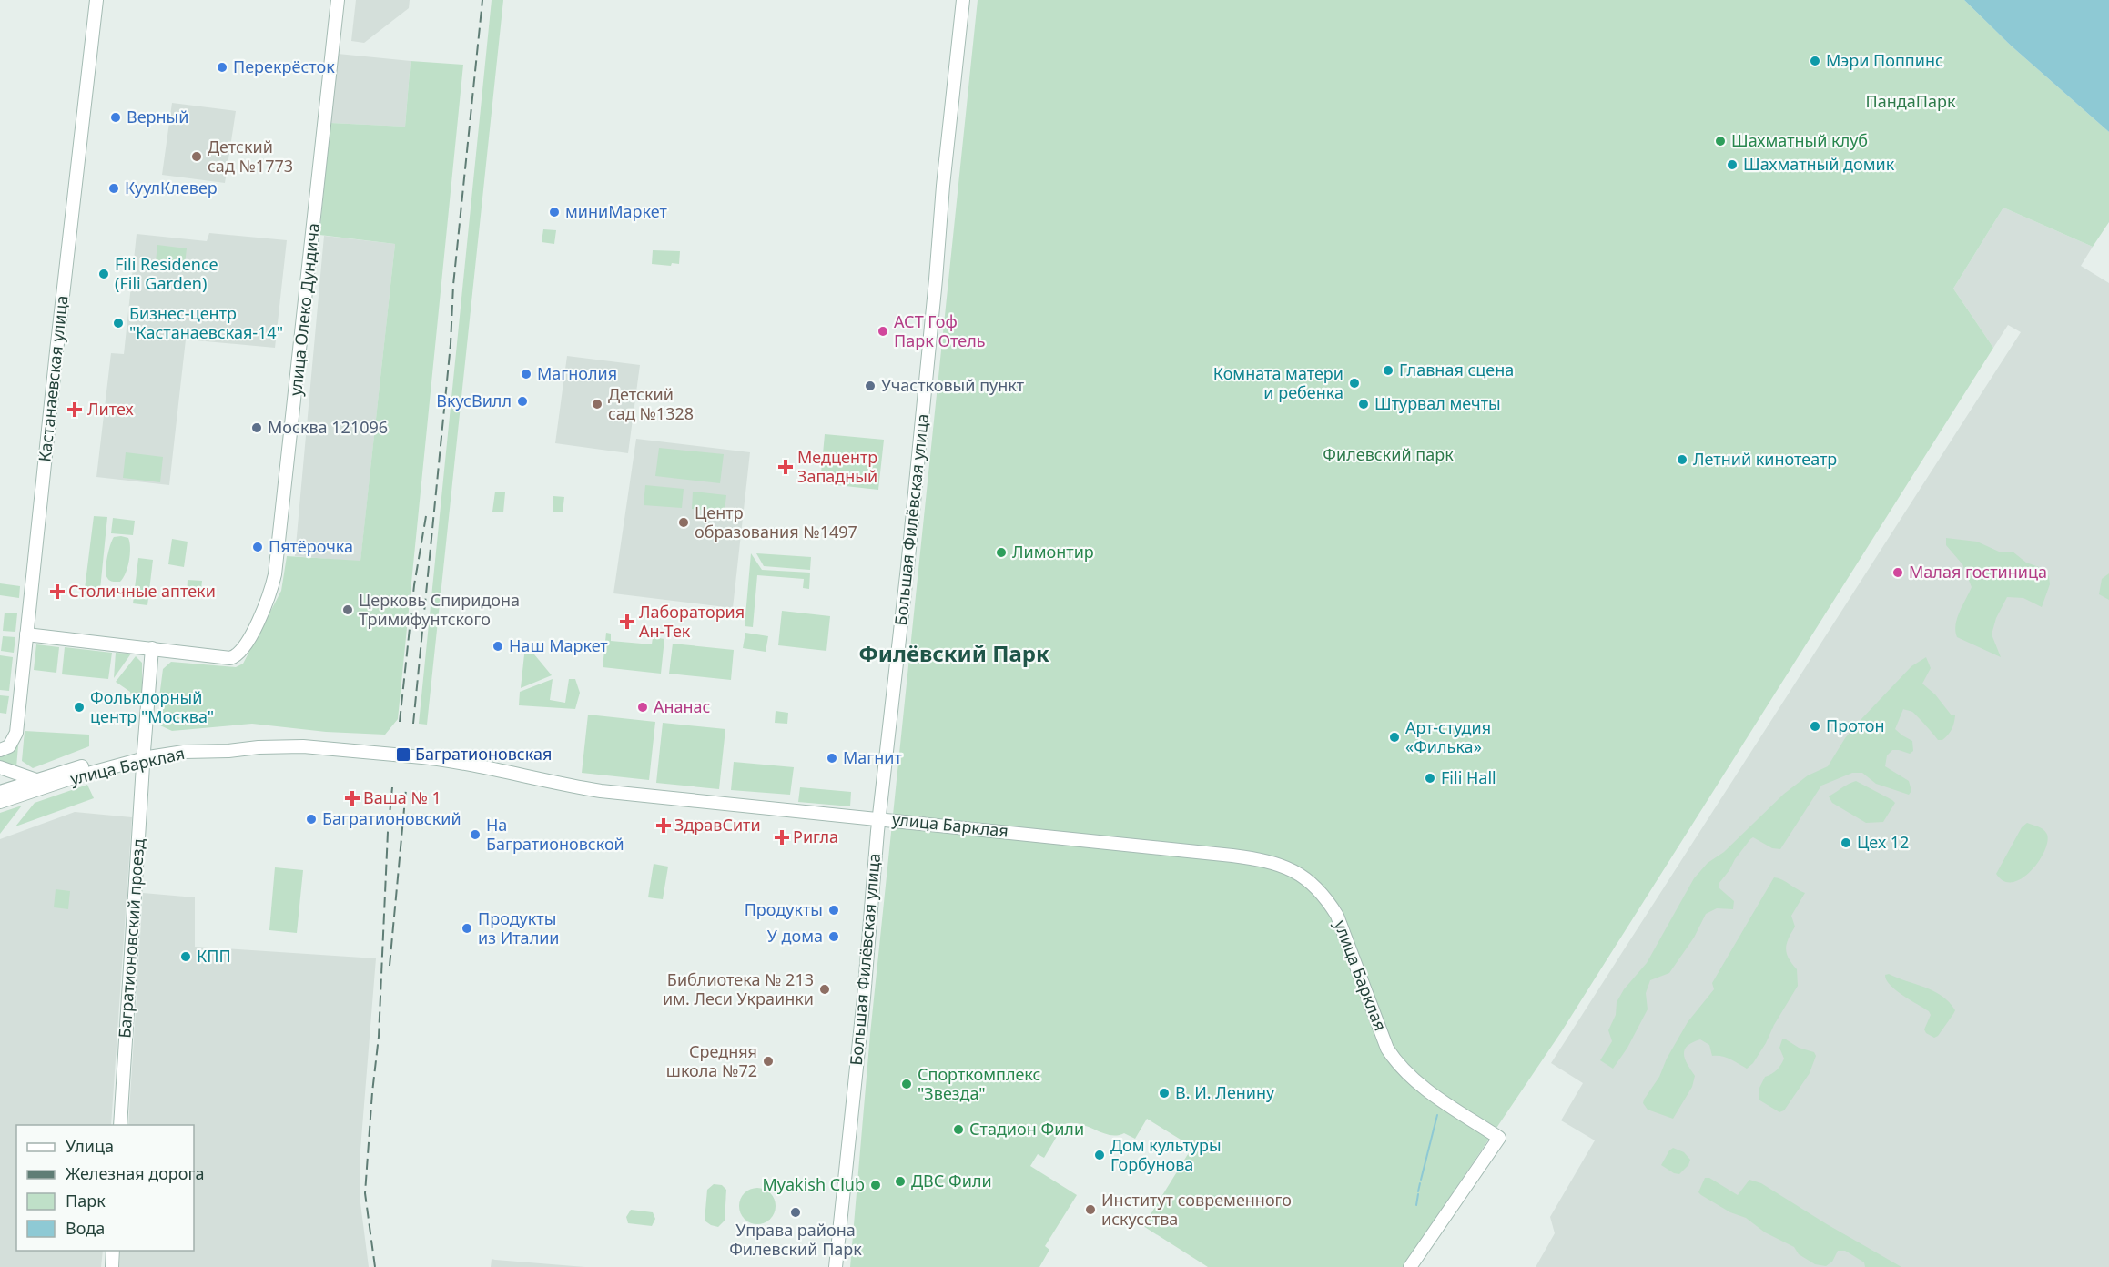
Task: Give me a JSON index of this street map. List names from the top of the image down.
{
  "streets": {
    "street": [
      "улица Олеко Дундича",
      "Кастанаевская улица",
      "Большая Филёвская улица",
      "улица Барклая",
      "Багратионовский проезд"
    ]
  },
  "crossings": [
    ["улица Олеко Дундича", "Кастанаевская улица"],
    ["Большая Филёвская улица", "улица Барклая"],
    ["улица Барклая", "Багратионовский проезд"]
  ],
  "districts": ["Филёвский Парк"],
  "parks": ["ПандаПарк", "Филевский парк"],
  "places": {
    "other": [
      "Мэри Поппинс",
      "Перекрёсток",
      "Верный",
      "Шахматный клуб",
      "Детский сад №1773",
      "Шахматный домик",
      "КуулКлевер",
      "миниМаркет",
      "Fili Residence (Fili Garden)",
      "Бизнес-центр \"Кастанаевская-14\"",
      "АСТ Гоф Парк Отель",
      "Главная сцена",
      "Магнолия",
      "Комната матери и ребенка",
      "Участковый пункт",
      "ВкусВилл",
      "Детский сад №1328",
      "Штурвал мечты",
      "Москва 121096",
      "Летний кинотеатр",
      "Центр образования №1497",
      "Пятёрочка",
      "Лимонтир",
      "Малая гостиница",
      "Церковь Спиридона Тримифунтского",
      "Наш Маркет",
      "Фольклорный центр \"Москва\"",
      "Ананас",
      "Протон",
      "Арт-студия «Филька»",
      "Магнит",
      "Fili Hall",
      "Багратионовский",
      "На Багратионовской",
      "Цех 12",
      "Продукты",
      "Продукты из Италии",
      "У дома",
      "КПП",
      "Библиотека № 213 им. Леси Украинки",
      "Средняя школа №72",
      "Спорткомплекс \"Звезда\"",
      "В. И. Ленину",
      "Стадион Фили",
      "Дом культуры Горбунова",
      "ДВС Фили",
      "Myakish Club",
      "Институт современного искусства",
      "Управа района Филевский Парк"
    ],
    "health": [
      "Литех",
      "Медцентр Западный",
      "Столичные аптеки",
      "Лаборатория Ан-Тек",
      "Ваша № 1",
      "ЗдравСити",
      "Ригла"
    ],
    "transit": ["Багратионовская"]
  },
  "legend": [
    "Улица",
    "Железная дорога",
    "Парк",
    "Вода"
  ]
}
